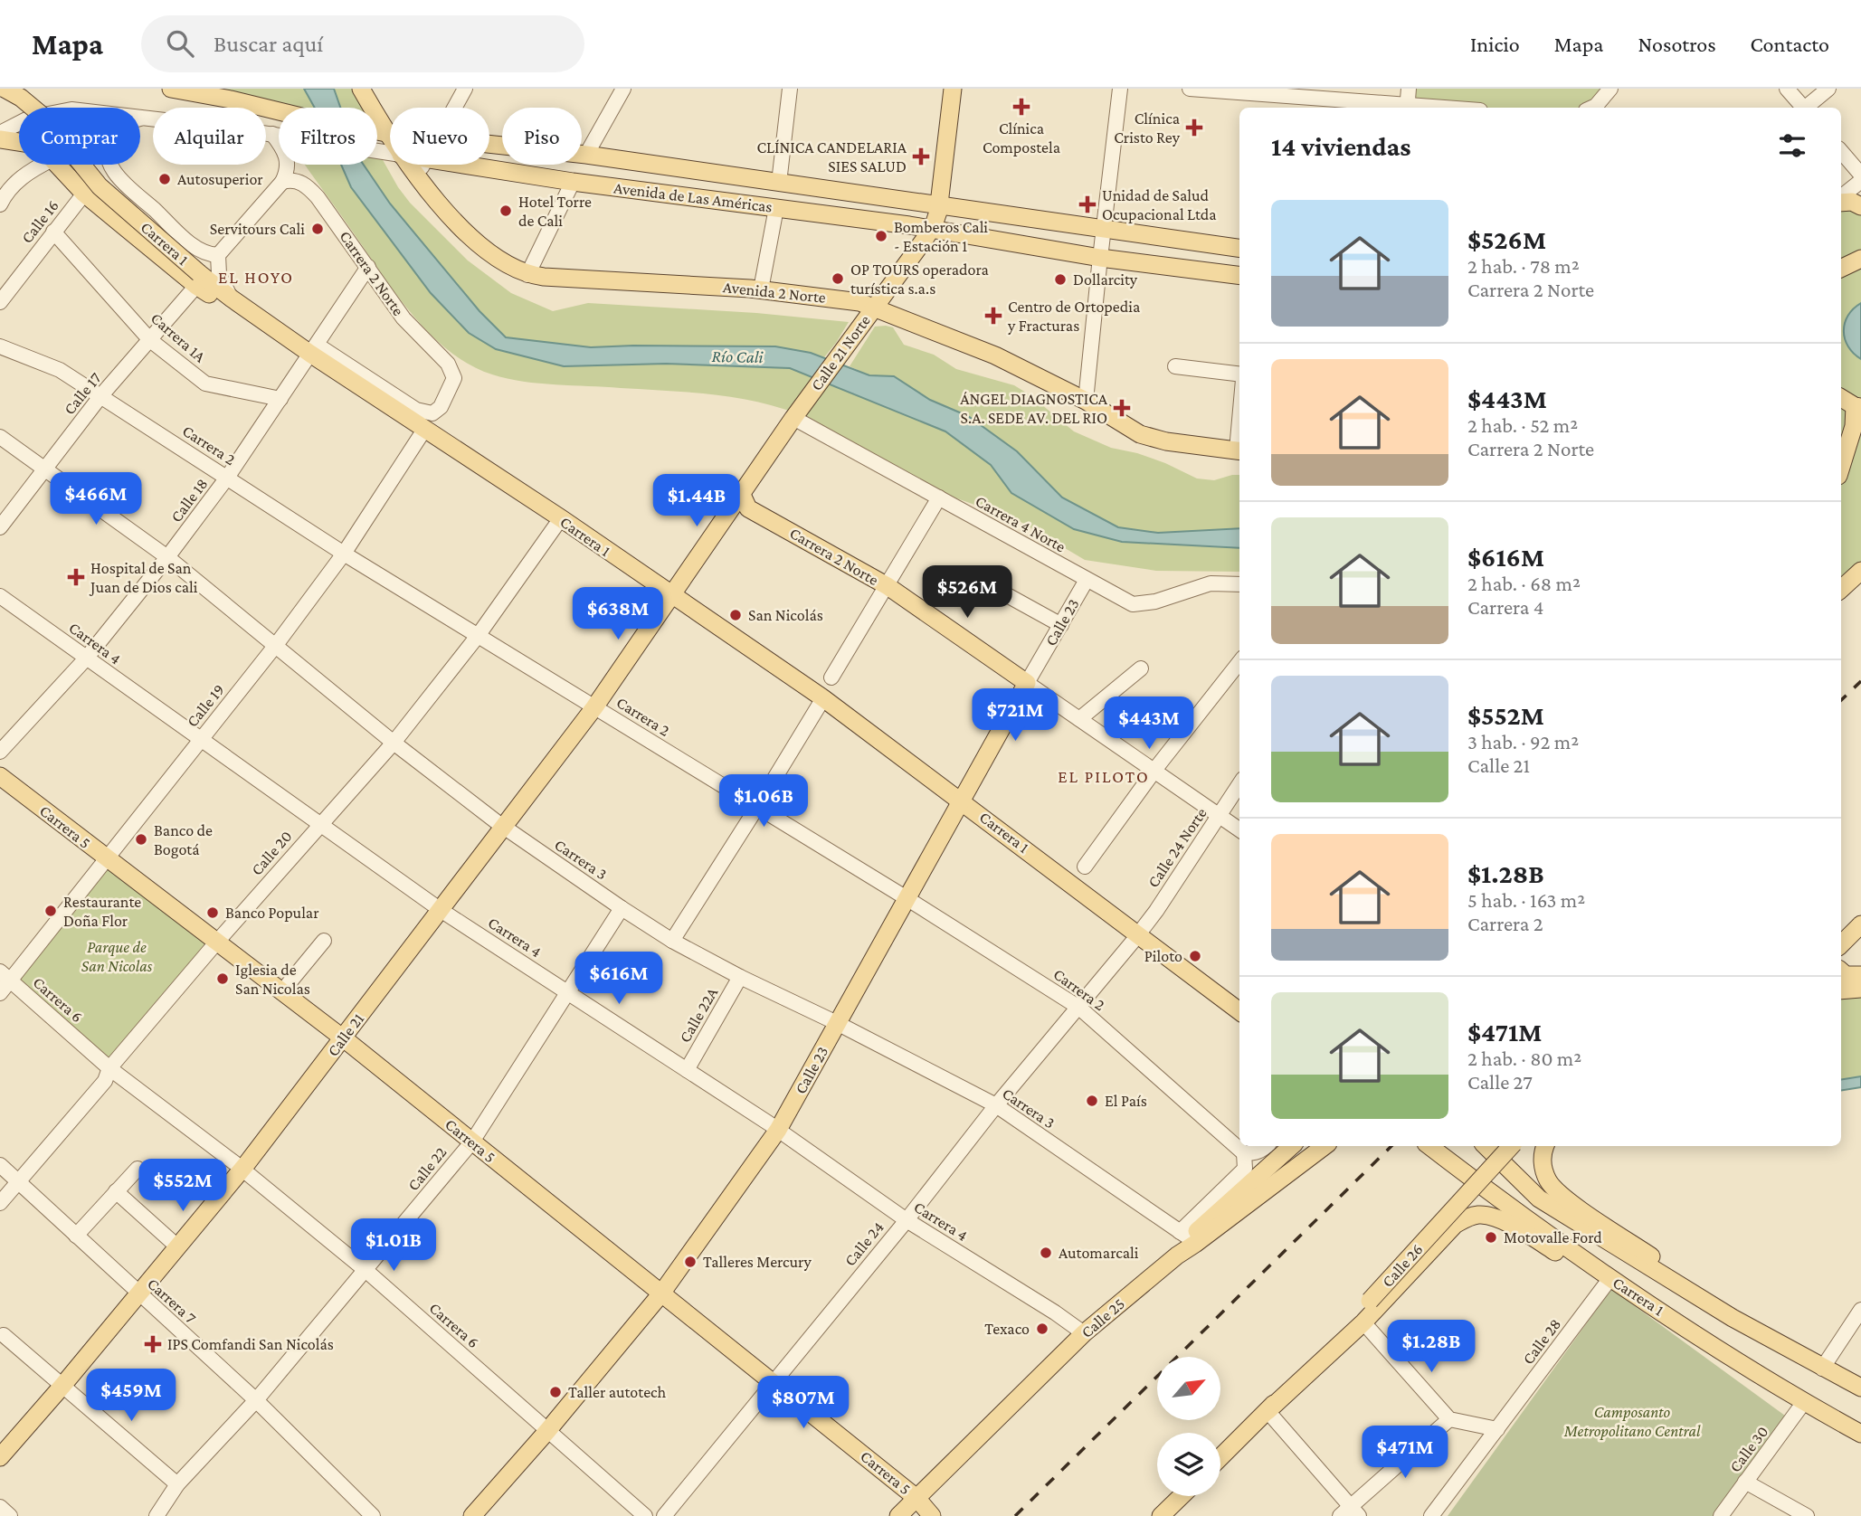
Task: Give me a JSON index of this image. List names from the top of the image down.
{
  "streets": {
    "main road": [
      "Avenida de Las Américas",
      "Carrera 1",
      "Carrera 2 Norte",
      "Avenida 2 Norte",
      "Calle 21 Norte",
      "Calle 23",
      "Carrera 5",
      "Calle 21",
      "Calle 26",
      "Calle 25"
    ],
    "street": [
      "Calle 16",
      "Carrera 1A",
      "Calle 17",
      "Carrera 2",
      "Calle 18",
      "Carrera 4 Norte",
      "Carrera 4",
      "Calle 19",
      "Calle 24 Norte",
      "Calle 20",
      "Carrera 3",
      "Carrera 6",
      "Calle 22A",
      "Calle 22",
      "Calle 24",
      "Carrera 7",
      "Calle 28",
      "Calle 30"
    ]
  },
  "crossings": [
    ["Avenida de Las Américas", "Avenida 2 Norte"],
    ["Avenida de Las Américas", "Calle 21 Norte"],
    ["Calle 16", "Carrera 1A"],
    ["Carrera 1", "Carrera 2 Norte"],
    ["Carrera 1", "Calle 21 Norte"],
    ["Carrera 1", "Calle 17"],
    ["Carrera 1", "Calle 18"],
    ["Carrera 1", "Calle 23"],
    ["Carrera 1", "Calle 19"],
    ["Carrera 1", "Calle 24 Norte"],
    ["Carrera 1", "Calle 20"],
    ["Carrera 1", "Calle 21"],
    ["Carrera 1", "Calle 24"],
    ["Carrera 1", "Calle 28"],
    ["Carrera 1", "Calle 30"],
    ["Carrera 2 Norte", "Calle 21 Norte"],
    ["Carrera 2 Norte", "Calle 18"],
    ["Carrera 2 Norte", "Calle 23"],
    ["Carrera 2 Norte", "Calle 24 Norte"],
    ["Avenida 2 Norte", "Calle 21 Norte"],
    ["Carrera 1A", "Calle 17"],
    ["Carrera 1A", "Calle 18"],
    ["Calle 21 Norte", "Carrera 4 Norte"],
    ["Calle 21 Norte", "Calle 21"],
    ["Calle 17", "Carrera 2"],
    ["Calle 17", "Carrera 3"],
    ["Carrera 2", "Calle 18"],
    ["Carrera 2", "Calle 23"],
    ["Carrera 2", "Calle 19"],
    ["Carrera 2", "Calle 20"],
    ["Carrera 2", "Calle 21"],
    ["Carrera 2", "Calle 24"],
    ["Calle 18", "Carrera 4"],
    ["Calle 18", "Carrera 3"],
    ["Carrera 4 Norte", "Calle 23"],
    ["Calle 23", "Carrera 4"],
    ["Calle 23", "Carrera 5"],
    ["Calle 23", "Carrera 3"],
    ["Calle 23", "Carrera 6"],
    ["Carrera 4", "Calle 19"],
    ["Carrera 4", "Calle 20"],
    ["Carrera 4", "Calle 22A"],
    ["Carrera 4", "Calle 21"],
    ["Carrera 4", "Calle 22"],
    ["Carrera 4", "Calle 24"],
    ["Carrera 4", "Calle 25"],
    ["Calle 19", "Carrera 5"],
    ["Calle 19", "Carrera 3"],
    ["Calle 19", "Carrera 6"],
    ["Carrera 5", "Calle 20"],
    ["Carrera 5", "Calle 21"],
    ["Carrera 5", "Calle 22"],
    ["Carrera 5", "Calle 24"],
    ["Carrera 5", "Calle 25"],
    ["Calle 24 Norte", "Calle 24"],
    ["Calle 20", "Carrera 3"],
    ["Calle 20", "Carrera 6"],
    ["Calle 20", "Carrera 7"],
    ["Carrera 3", "Calle 22A"],
    ["Carrera 3", "Calle 21"],
    ["Carrera 3", "Calle 22"],
    ["Carrera 3", "Calle 24"],
    ["Carrera 6", "Calle 21"],
    ["Carrera 6", "Calle 22"],
    ["Calle 21", "Carrera 7"],
    ["Calle 22", "Carrera 7"]
  ],
  "districts": ["EL HOYO", "EL PILOTO"],
  "water": ["Río Cali"],
  "parks": ["Parque de San Nicolas", "Camposanto Metropolitano Central"],
  "places": {
    "health": [
      "Clínica Compostela",
      "Clínica Cristo Rey",
      "CLÍNICA CANDELARIA SIES SALUD",
      "Unidad de Salud Ocupacional Ltda",
      "Centro de Ortopedia y Fracturas",
      "ÁNGEL DIAGNOSTICA S.A. SEDE AV. DEL RIO",
      "Hospital de San Juan de Dios cali",
      "IPS Comfandi San Nicolás"
    ],
    "other": [
      "Autosuperior",
      "Hotel Torre de Cali",
      "Servitours Cali",
      "Bomberos Cali - Estación 1",
      "OP TOURS operadora turística s.a.s",
      "Dollarcity",
      "San Nicolás",
      "Banco de Bogotá",
      "Restaurante Doña Flor",
      "Banco Popular",
      "Piloto",
      "Iglesia de San Nicolas",
      "El País",
      "Motovalle Ford",
      "Automarcali",
      "Talleres Mercury",
      "Texaco",
      "Taller autotech"
    ]
  },
  "north": "top right",
  "page": {
    "header": "Mapa",
    "search": "Buscar aquí",
    "nav": [
      "Inicio",
      "Mapa",
      "Nosotros",
      "Contacto"
    ],
    "chip": [
      "Comprar",
      "Alquilar",
      "Filtros",
      "Nuevo",
      "Piso"
    ],
    "heading": "14 viviendas",
    "list": [
      {
        "name": "$526M",
        "note": "2 hab. · 78 m² · Carrera 2 Norte"
      },
      {
        "name": "$443M",
        "note": "2 hab. · 52 m² · Carrera 2 Norte"
      },
      {
        "name": "$616M",
        "note": "2 hab. · 68 m² · Carrera 4"
      },
      {
        "name": "$552M",
        "note": "3 hab. · 92 m² · Calle 21"
      },
      {
        "name": "$1.28B",
        "note": "5 hab. · 163 m² · Carrera 2"
      },
      {
        "name": "$471M",
        "note": "2 hab. · 80 m² · Calle 27"
      }
    ],
    "price": [
      "$466M",
      "$1.44B",
      "$526M",
      "$638M",
      "$721M",
      "$443M",
      "$1.06B",
      "$616M",
      "$552M",
      "$1.01B",
      "$1.28B",
      "$459M",
      "$807M",
      "$471M"
    ]
  }
}
